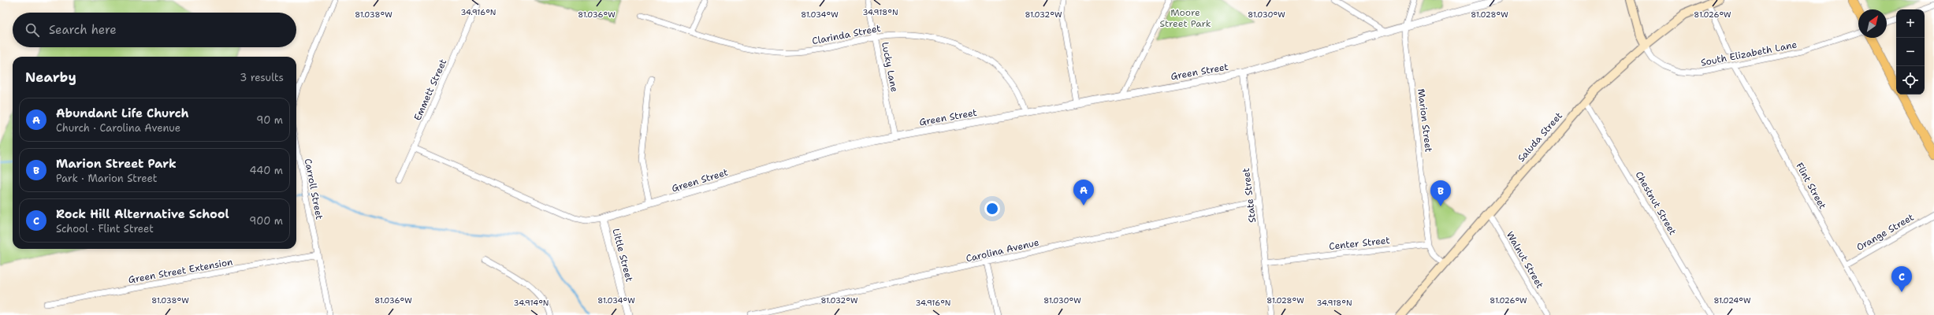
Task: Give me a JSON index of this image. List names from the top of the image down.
{
  "streets": {
    "main road": ["Saluda Street"],
    "street": [
      "Clarinda Street",
      "South Elizabeth Lane",
      "Lucky Lane",
      "Green Street",
      "Emmett Street",
      "Marion Street",
      "Flint Street",
      "Carroll Street",
      "State Street",
      "Chestnut Street",
      "Orange Street",
      "Center Street",
      "Carolina Avenue",
      "Little Street",
      "Walnut Street",
      "Green Street Extension"
    ]
  },
  "crossings": [
    ["Clarinda Street", "Lucky Lane"],
    ["Clarinda Street", "Green Street"],
    ["South Elizabeth Lane", "Saluda Street"],
    ["South Elizabeth Lane", "Flint Street"],
    ["Lucky Lane", "Green Street"],
    ["Green Street", "Emmett Street"],
    ["Green Street", "Marion Street"],
    ["Green Street", "State Street"],
    ["Green Street", "Little Street"],
    ["Marion Street", "Center Street"],
    ["Saluda Street", "Chestnut Street"],
    ["Saluda Street", "Walnut Street"],
    ["Flint Street", "Orange Street"],
    ["Carroll Street", "Green Street Extension"],
    ["State Street", "Center Street"],
    ["State Street", "Carolina Avenue"]
  ],
  "parks": ["Moore Street Park"],
  "north": "top right",
  "page": {
    "map_buttons": ["+", "−"],
    "search": "Search here",
    "heading": ["Nearby", "3 results"],
    "list": [
      {
        "mark": "A",
        "name": "Abundant Life Church",
        "note": "Church · Carolina Avenue",
        "value": "90 m"
      },
      {
        "mark": "B",
        "name": "Marion Street Park",
        "note": "Park · Marion Street",
        "value": "440 m"
      },
      {
        "mark": "C",
        "name": "Rock Hill Alternative School",
        "note": "School · Flint Street",
        "value": "900 m"
      }
    ],
    "pins": ["A", "B", "C"]
  },
  "coordinates": [
    "34.916°N",
    "34.918°N",
    "81.038°W",
    "81.036°W",
    "81.028°W",
    "81.034°W",
    "81.032°W",
    "81.030°W",
    "81.026°W",
    "81.024°W",
    "34.914°N"
  ]
}
